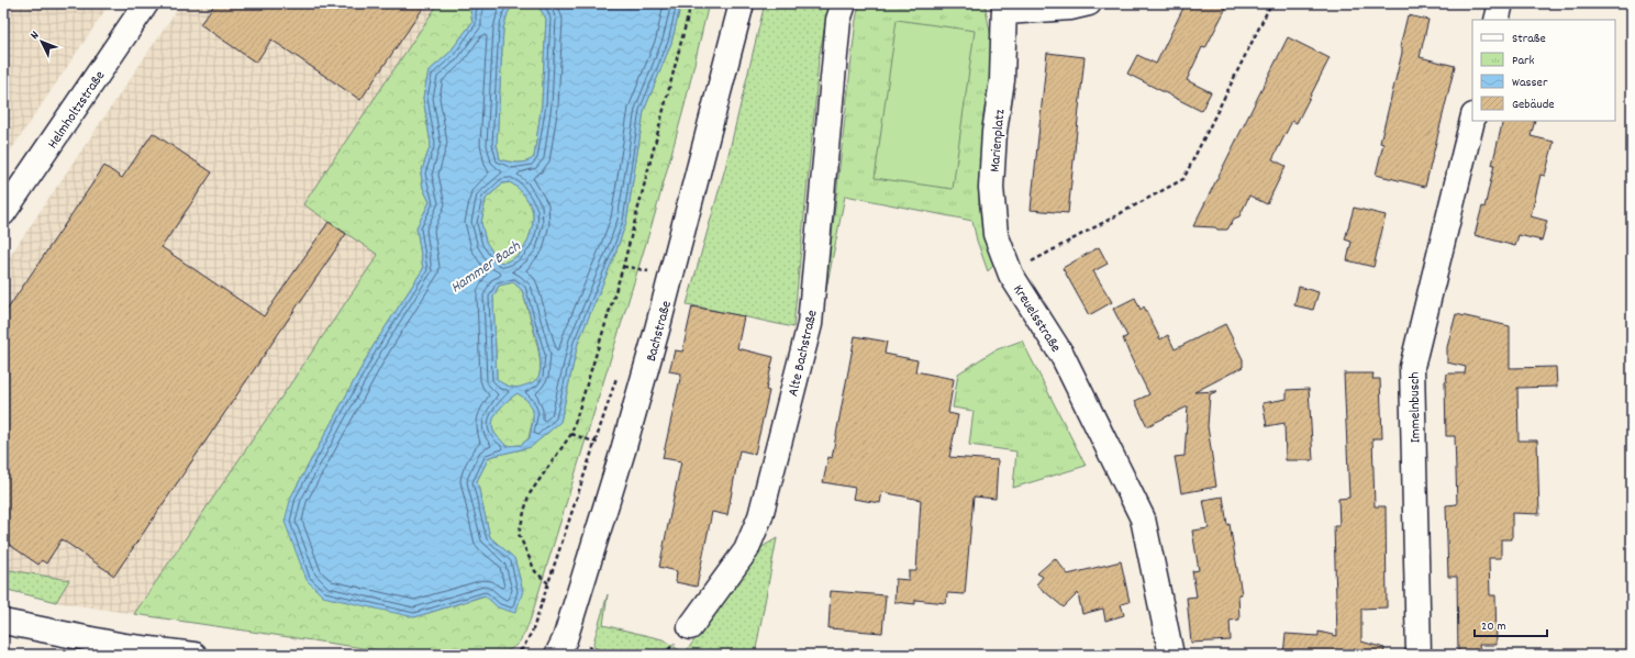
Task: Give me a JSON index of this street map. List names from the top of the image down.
{
  "streets": {
    "street": [
      "Helmholtzstraße",
      "Marienplatz",
      "Kreuelsstraße",
      "Bachstraße",
      "Alte Bachstraße",
      "Immelnbusch"
    ]
  },
  "crossings": [
    ["Marienplatz", "Kreuelsstraße"]
  ],
  "water": ["Hammer Bach"],
  "legend": [
    "Straße",
    "Park",
    "Wasser",
    "Gebäude"
  ],
  "scale_bar": "20 m",
  "north": "top left"
}
